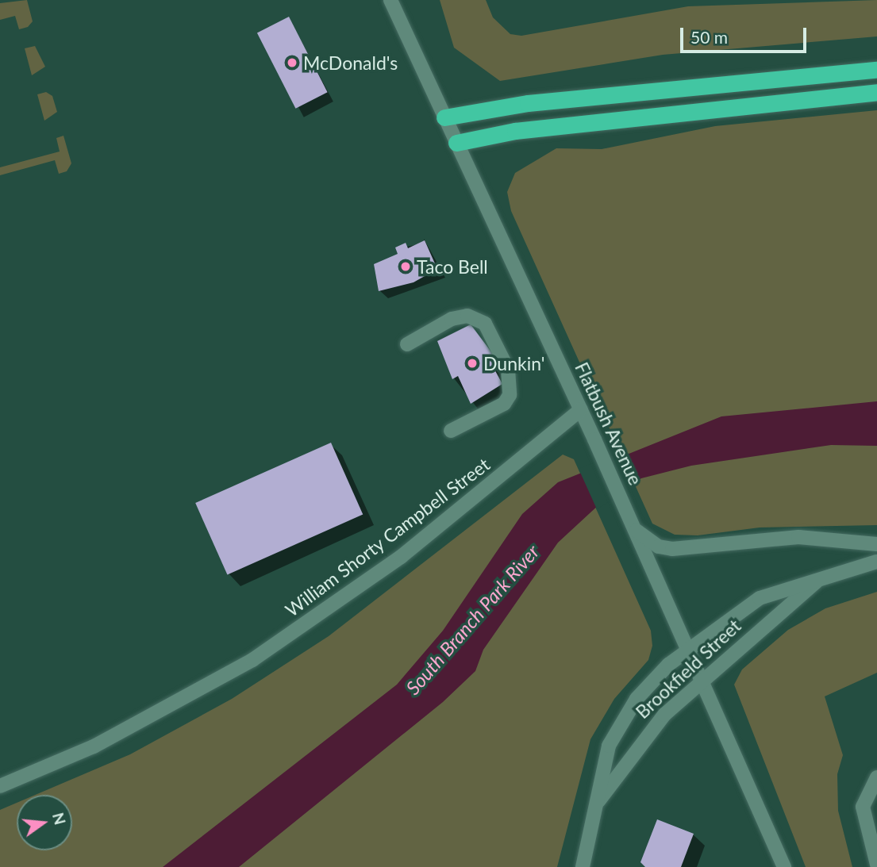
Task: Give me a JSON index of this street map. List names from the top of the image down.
{
  "streets": {
    "street": ["Flatbush Avenue", "William Shorty Campbell Street", "Brookfield Street"]
  },
  "crossings": [
    ["Flatbush Avenue", "William Shorty Campbell Street"],
    ["Flatbush Avenue", "Brookfield Street"]
  ],
  "water": ["South Branch Park River"],
  "places": ["McDonald's", "Taco Bell", "Dunkin'"],
  "scale_bar": "50 m",
  "north": "right"
}
